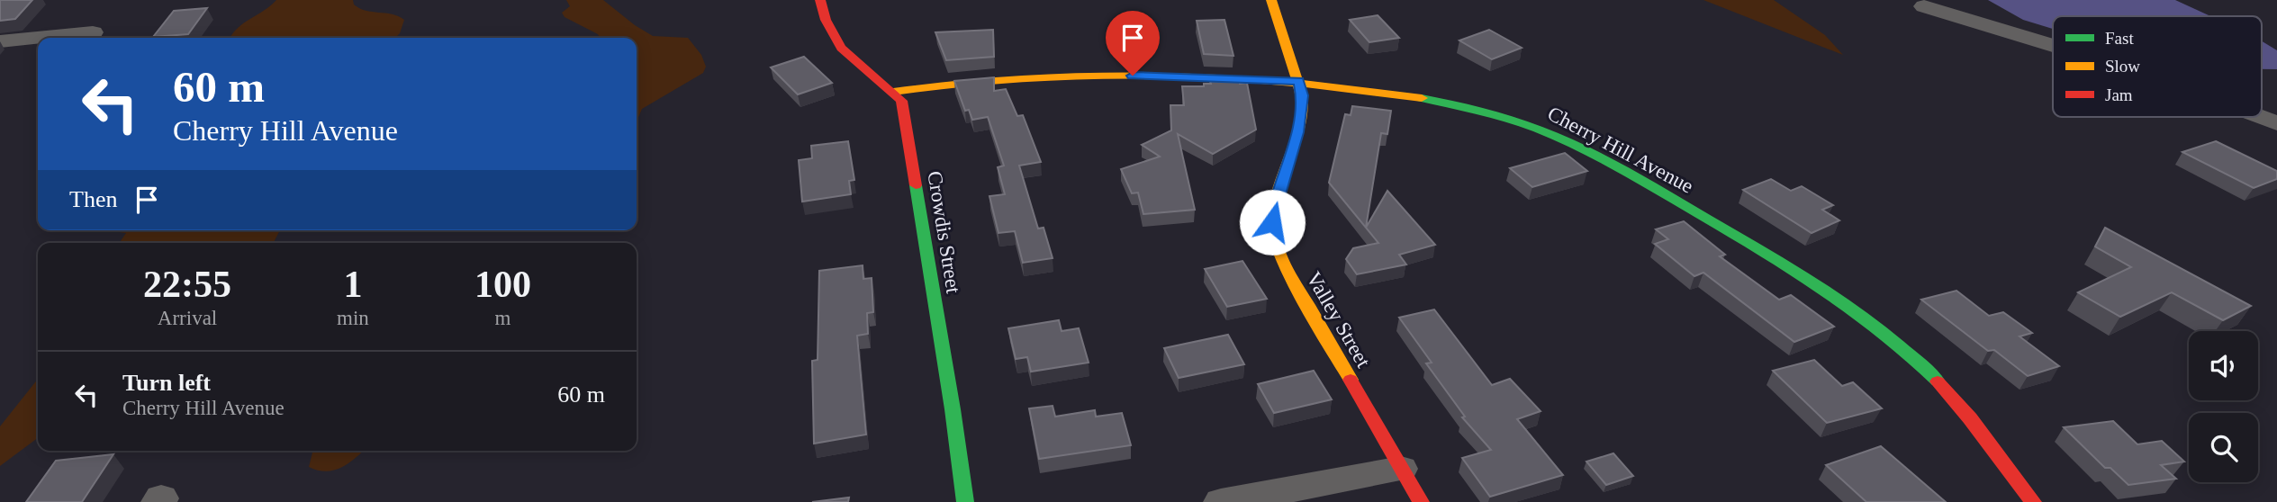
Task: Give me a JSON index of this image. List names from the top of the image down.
{
  "streets": {
    "street": ["Cherry Hill Avenue", "Crowdis Street", "Valley Street"]
  },
  "crossings": [
    ["Cherry Hill Avenue", "Crowdis Street"],
    ["Cherry Hill Avenue", "Valley Street"]
  ],
  "legend": ["Fast", "Slow", "Jam"],
  "page": {
    "turn": ["60 m", "Cherry Hill Avenue"],
    "then": "Then",
    "eta": [
      "22:55",
      "Arrival",
      "1",
      "min",
      "100",
      "m"
    ],
    "list": [
      {
        "name": "Turn left",
        "note": "Cherry Hill Avenue",
        "value": "60 m"
      }
    ]
  }
}
